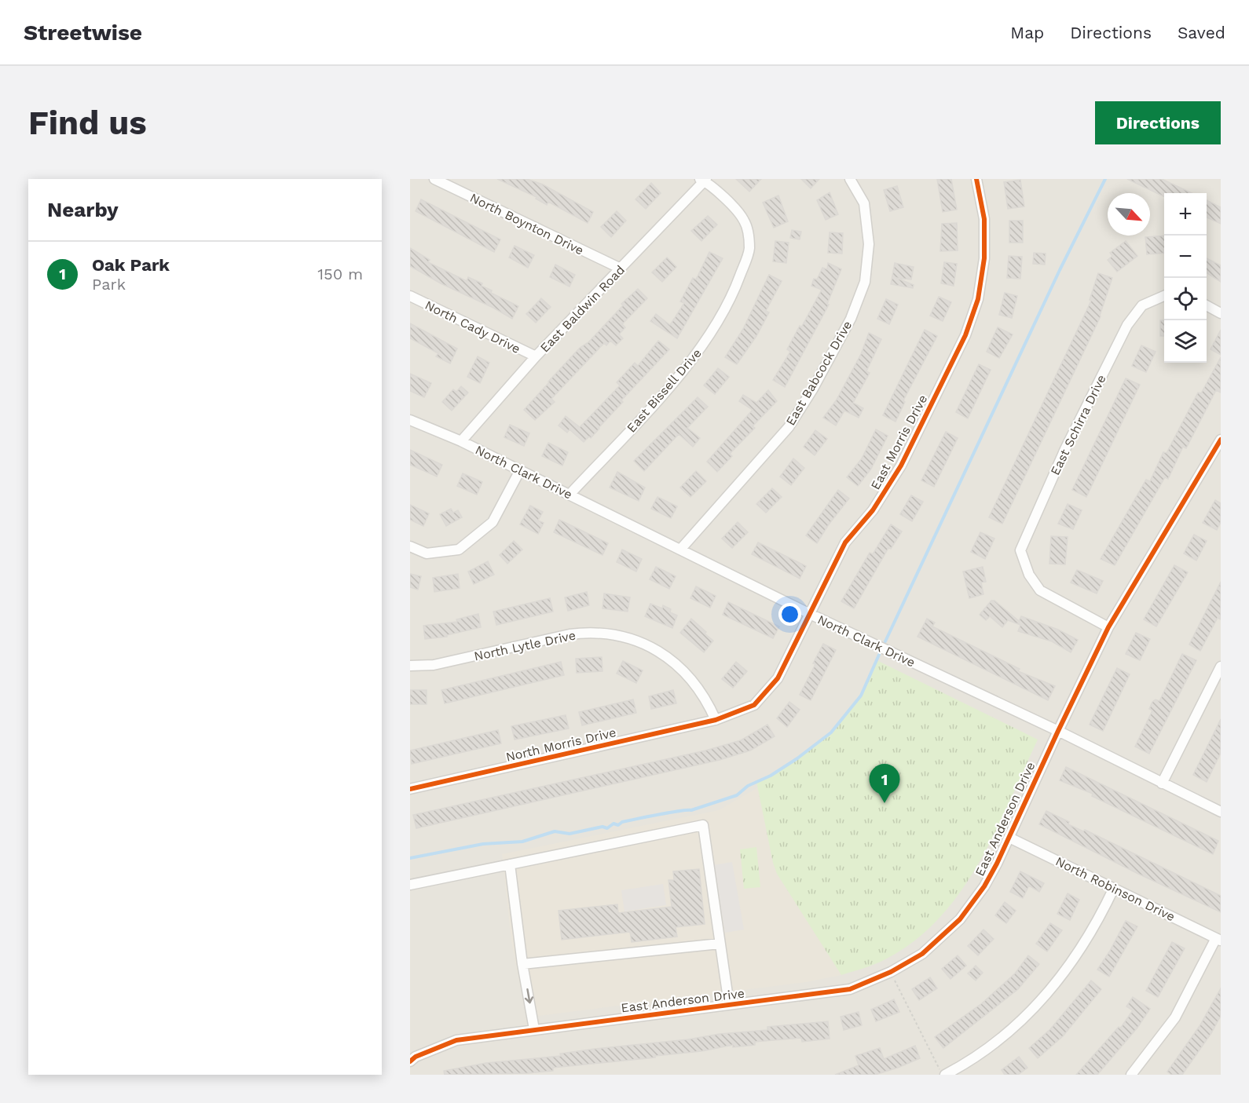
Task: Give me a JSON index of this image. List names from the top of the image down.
{
  "streets": {
    "street": [
      "North Boynton Drive",
      "East Baldwin Road",
      "North Cady Drive",
      "East Babcock Drive",
      "East Bissell Drive",
      "East Schirra Drive",
      "East Morris Drive",
      "North Clark Drive",
      "North Lytle Drive",
      "North Morris Drive",
      "East Anderson Drive",
      "North Robinson Drive"
    ]
  },
  "crossings": [
    ["North Boynton Drive", "East Baldwin Road"],
    ["East Baldwin Road", "North Cady Drive"],
    ["East Baldwin Road", "East Bissell Drive"],
    ["East Baldwin Road", "North Clark Drive"],
    ["East Babcock Drive", "North Clark Drive"],
    ["East Bissell Drive", "North Clark Drive"],
    ["East Schirra Drive", "East Anderson Drive"],
    ["East Morris Drive", "North Clark Drive"],
    ["East Morris Drive", "North Lytle Drive"],
    ["East Morris Drive", "North Morris Drive"],
    ["North Clark Drive", "East Anderson Drive"],
    ["North Lytle Drive", "North Morris Drive"],
    ["East Anderson Drive", "North Robinson Drive"]
  ],
  "north": "bottom right",
  "page": {
    "header": "Streetwise",
    "nav": ["Map", "Directions", "Saved"],
    "buttons": "Directions",
    "title": "Find us",
    "heading": "Nearby",
    "map_buttons": ["+", "−"],
    "list": [
      {
        "mark": "1",
        "name": "Oak Park",
        "note": "Park",
        "value": "150 m"
      }
    ],
    "pins": "1"
  }
}
